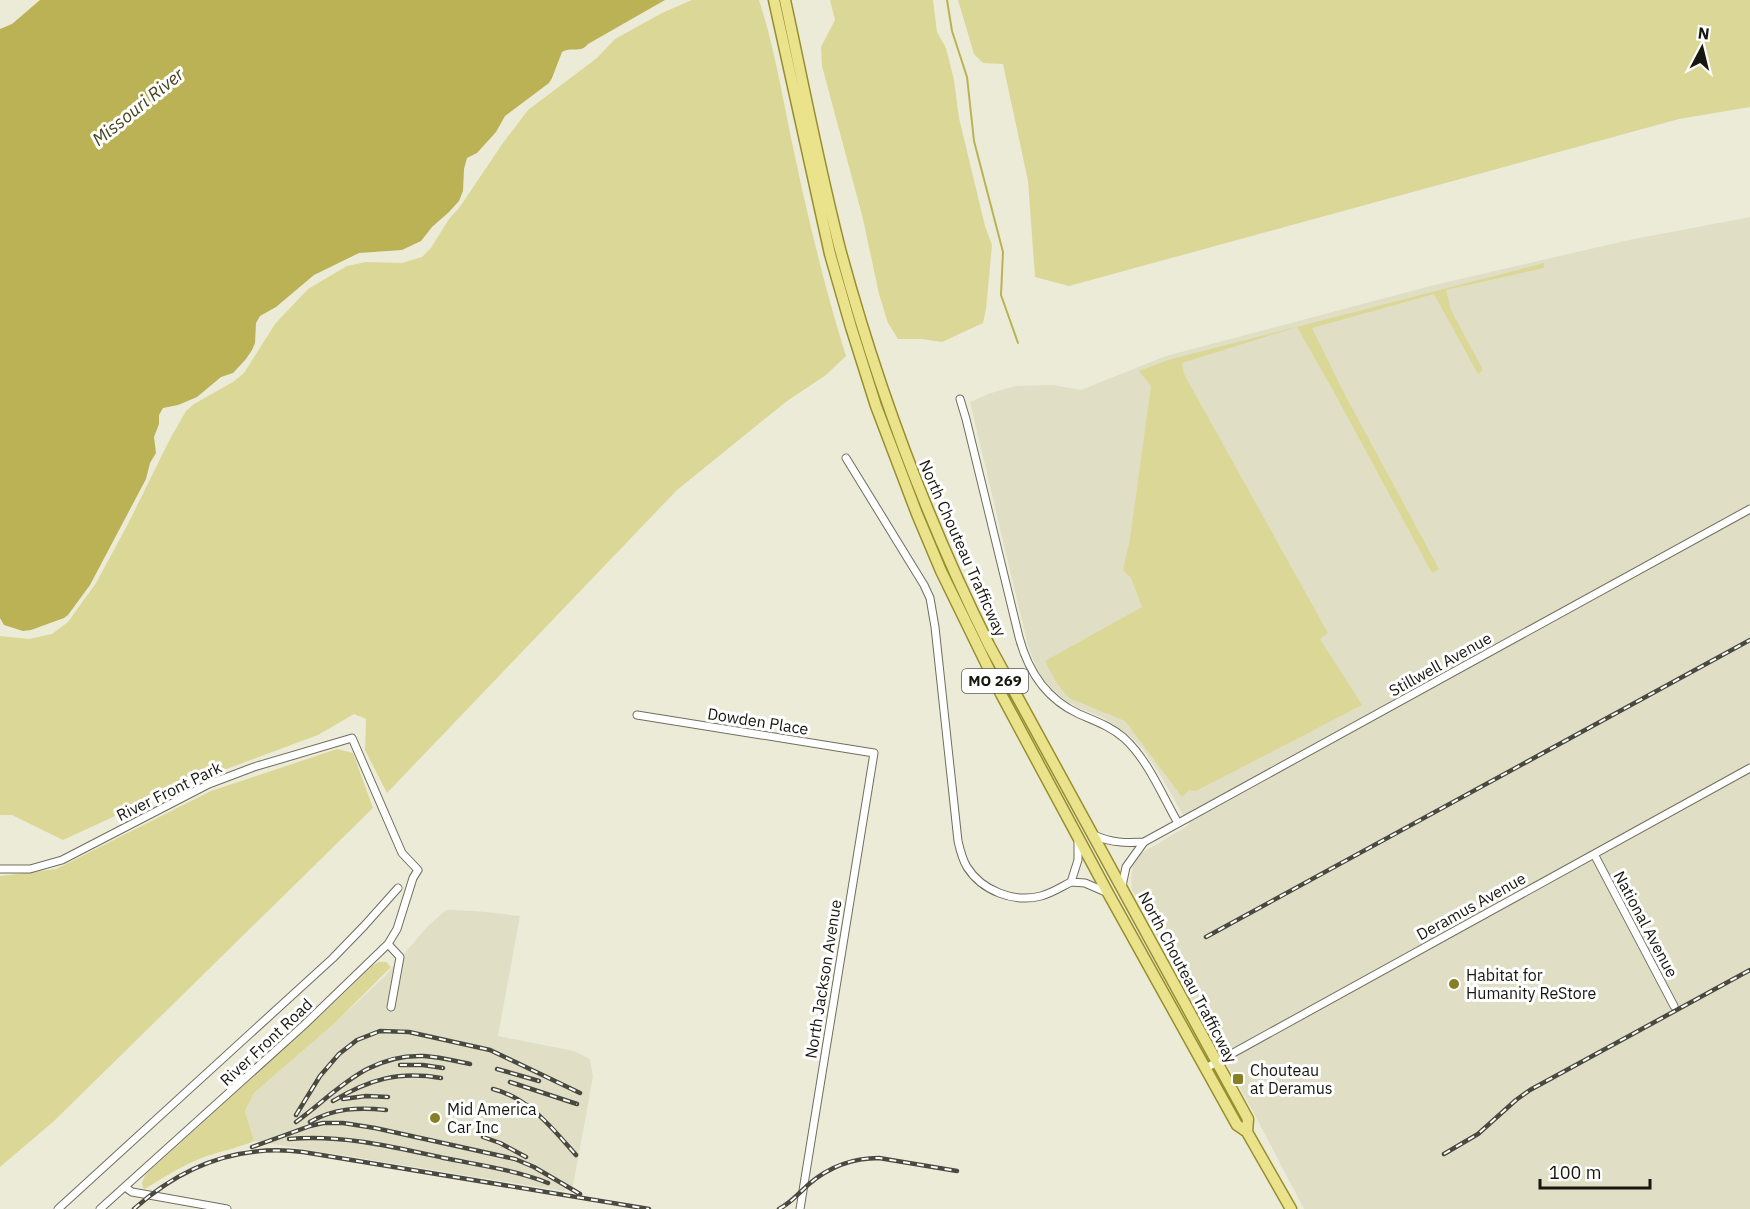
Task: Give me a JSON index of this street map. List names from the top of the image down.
{
  "streets": {
    "main road": ["North Chouteau Trafficway", "MO 269"],
    "street": [
      "Stillwell Avenue",
      "Dowden Place",
      "River Front Park",
      "Deramus Avenue",
      "National Avenue",
      "North Jackson Avenue",
      "River Front Road"
    ]
  },
  "crossings": [
    ["North Chouteau Trafficway", "Stillwell Avenue"],
    ["North Chouteau Trafficway", "Deramus Avenue"],
    ["Dowden Place", "North Jackson Avenue"],
    ["River Front Park", "River Front Road"],
    ["Deramus Avenue", "National Avenue"]
  ],
  "water": ["Missouri River"],
  "places": {
    "other": ["Habitat for Humanity ReStore", "Mid America Car Inc"],
    "transit": ["Chouteau at Deramus"]
  },
  "scale_bar": "100 m",
  "north": "top"
}
